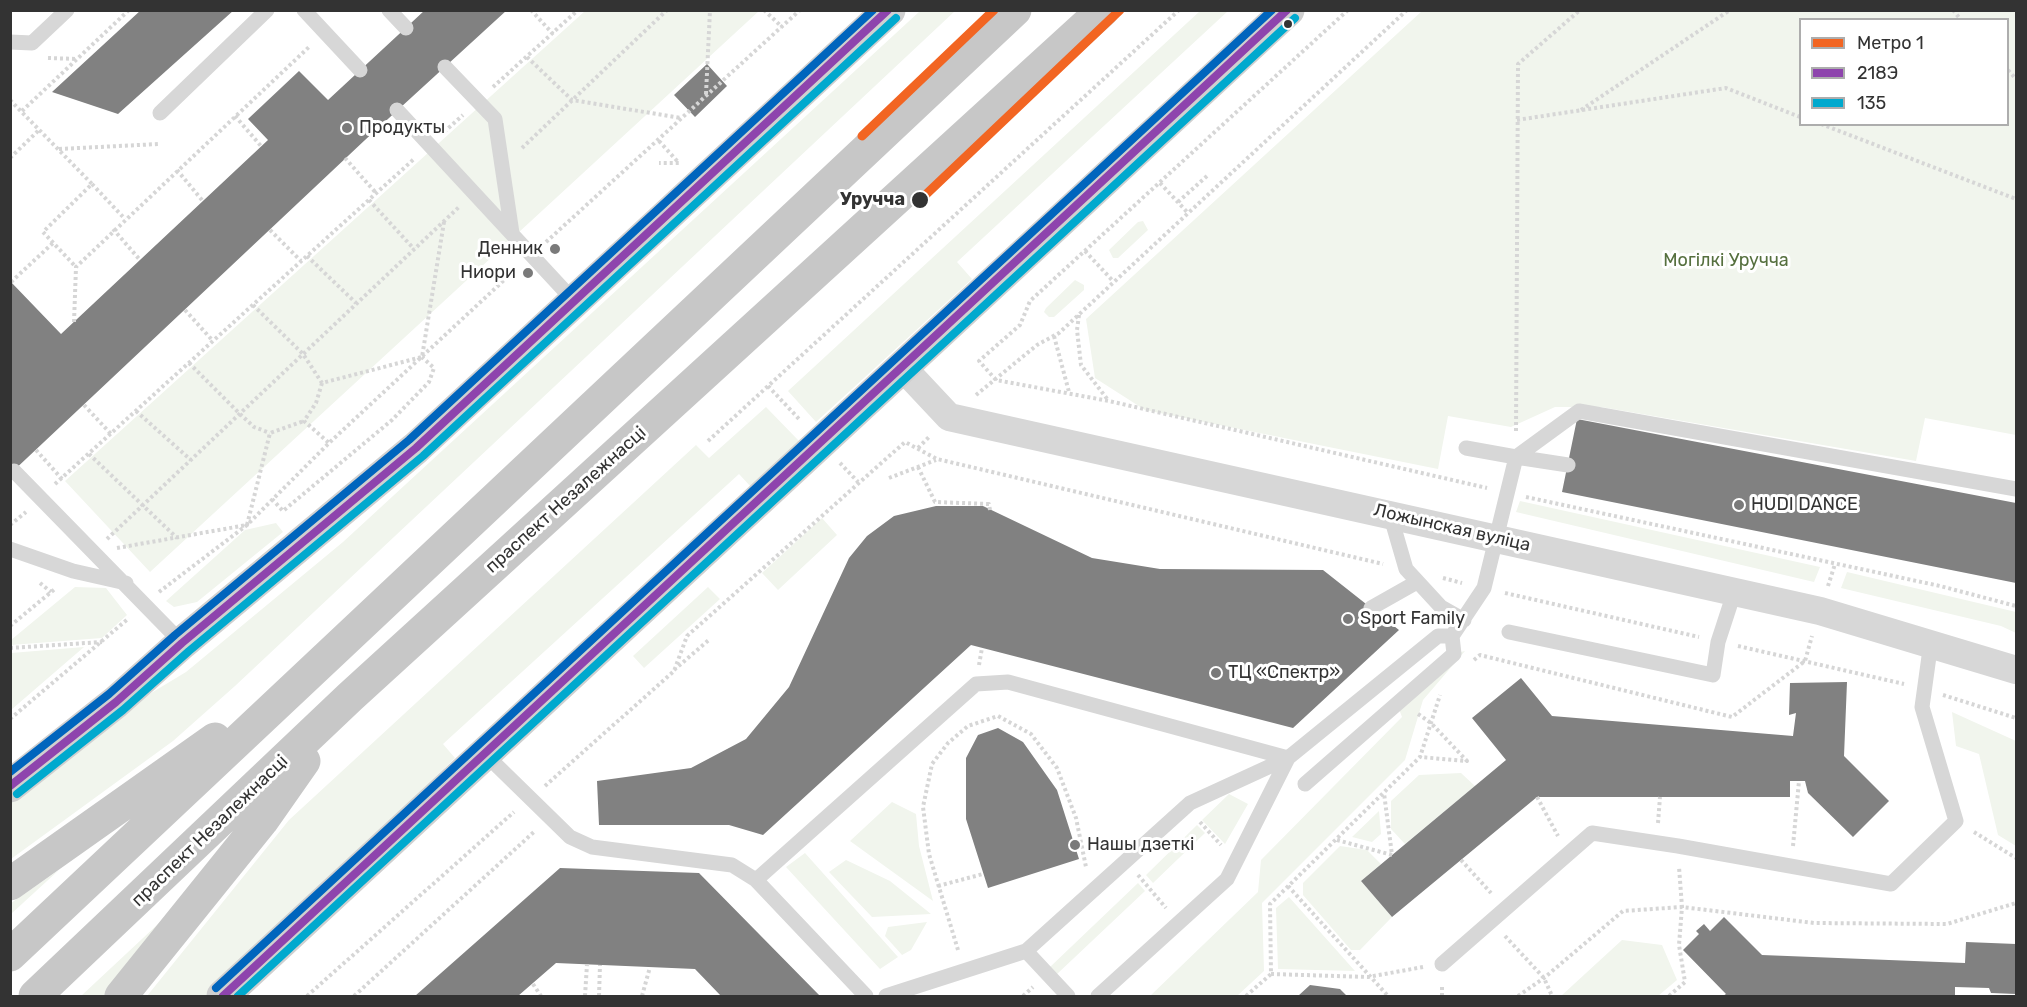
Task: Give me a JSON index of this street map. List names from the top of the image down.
{
  "streets": {
    "highway": ["праспект Незалежнасці"],
    "street": ["Ложынская вуліца"]
  },
  "parks": ["Могілкі Уручча"],
  "places": [
    "Продукты",
    "Уручча",
    "Денник",
    "Ниори",
    "HUDI DANCE",
    "Sport Family",
    "ТЦ «Спектр»",
    "Нашы дзеткі"
  ],
  "lines": ["metro line 1", "transit line 218Э", "transit line 135"],
  "legend": ["Метро 1", "218Э", "135"]
}
